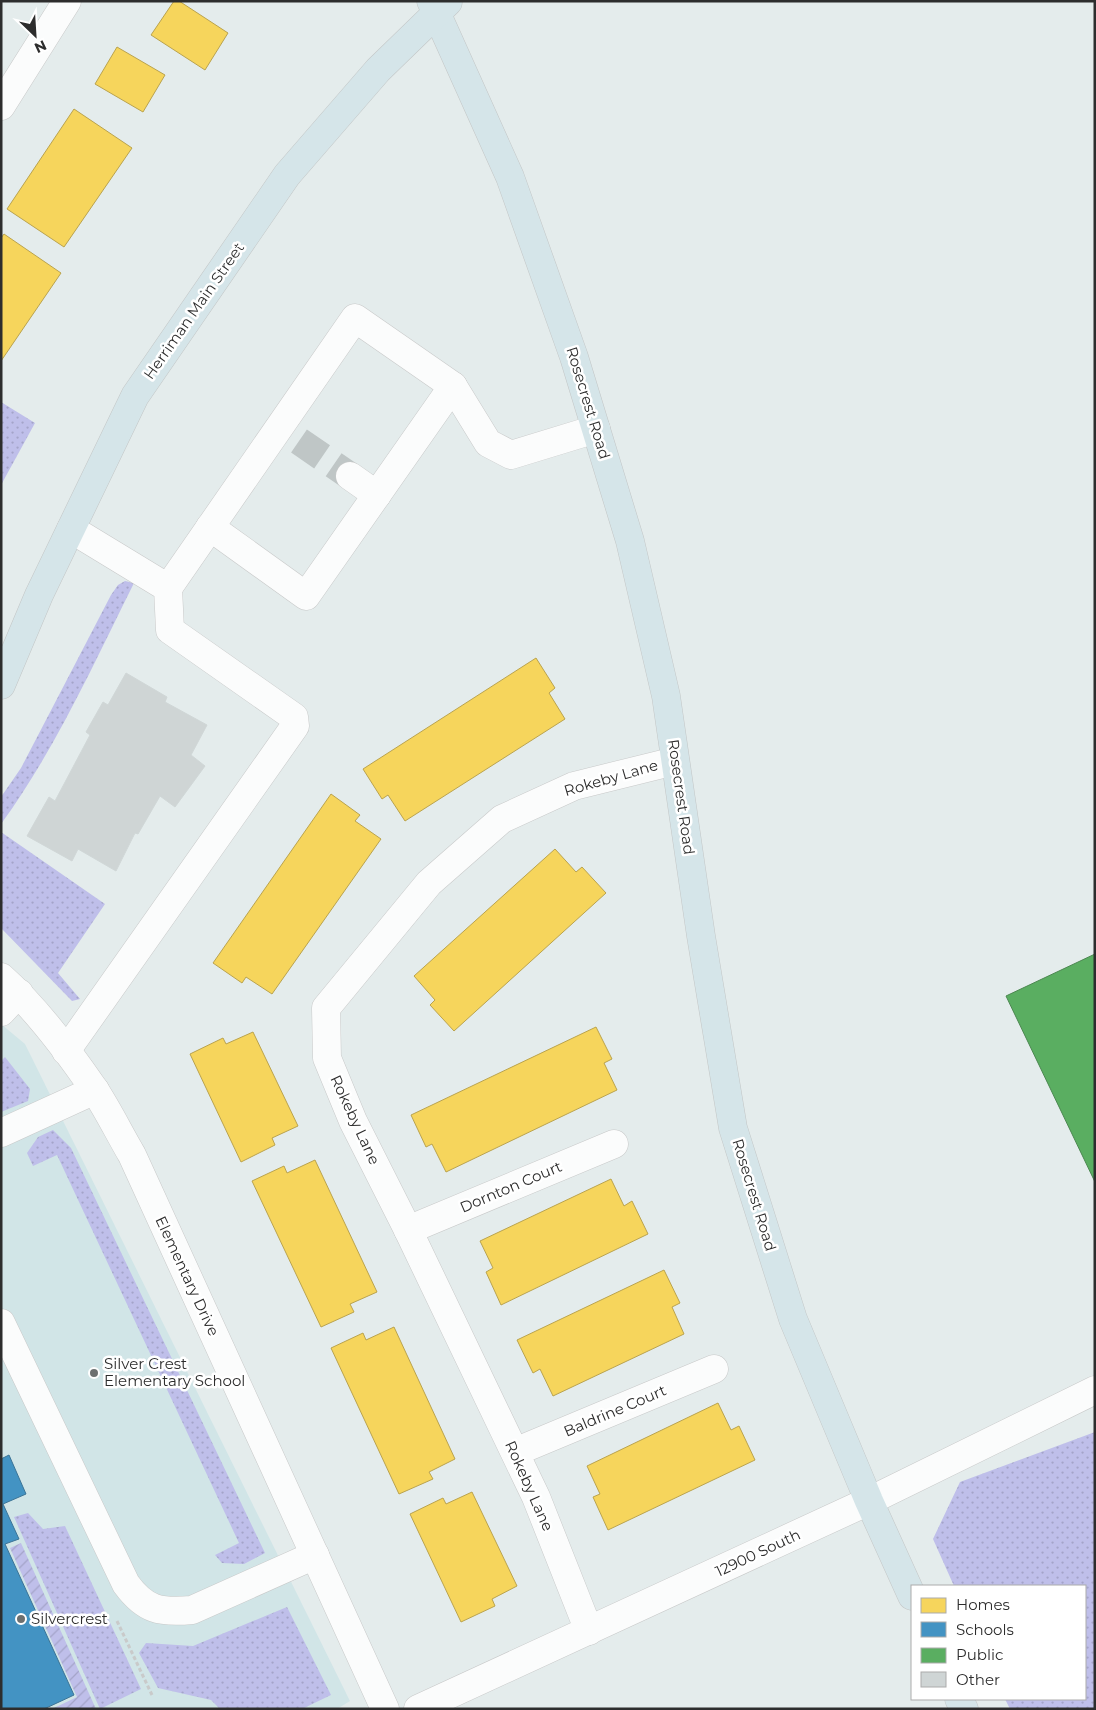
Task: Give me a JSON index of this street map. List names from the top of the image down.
{
  "streets": {
    "main road": ["Herriman Main Street", "Rosecrest Road"],
    "street": [
      "Rokeby Lane",
      "Dornton Court",
      "Elementary Drive",
      "Baldrine Court",
      "12900 South"
    ]
  },
  "crossings": [
    ["Herriman Main Street", "Rosecrest Road"],
    ["Rosecrest Road", "Rokeby Lane"],
    ["Rosecrest Road", "12900 South"],
    ["Rokeby Lane", "Dornton Court"],
    ["Rokeby Lane", "Baldrine Court"],
    ["Rokeby Lane", "12900 South"]
  ],
  "places": ["Silver Crest Elementary School", "Silvercrest"],
  "legend": [
    "Homes",
    "Schools",
    "Public",
    "Other"
  ],
  "north": "bottom right"
}
